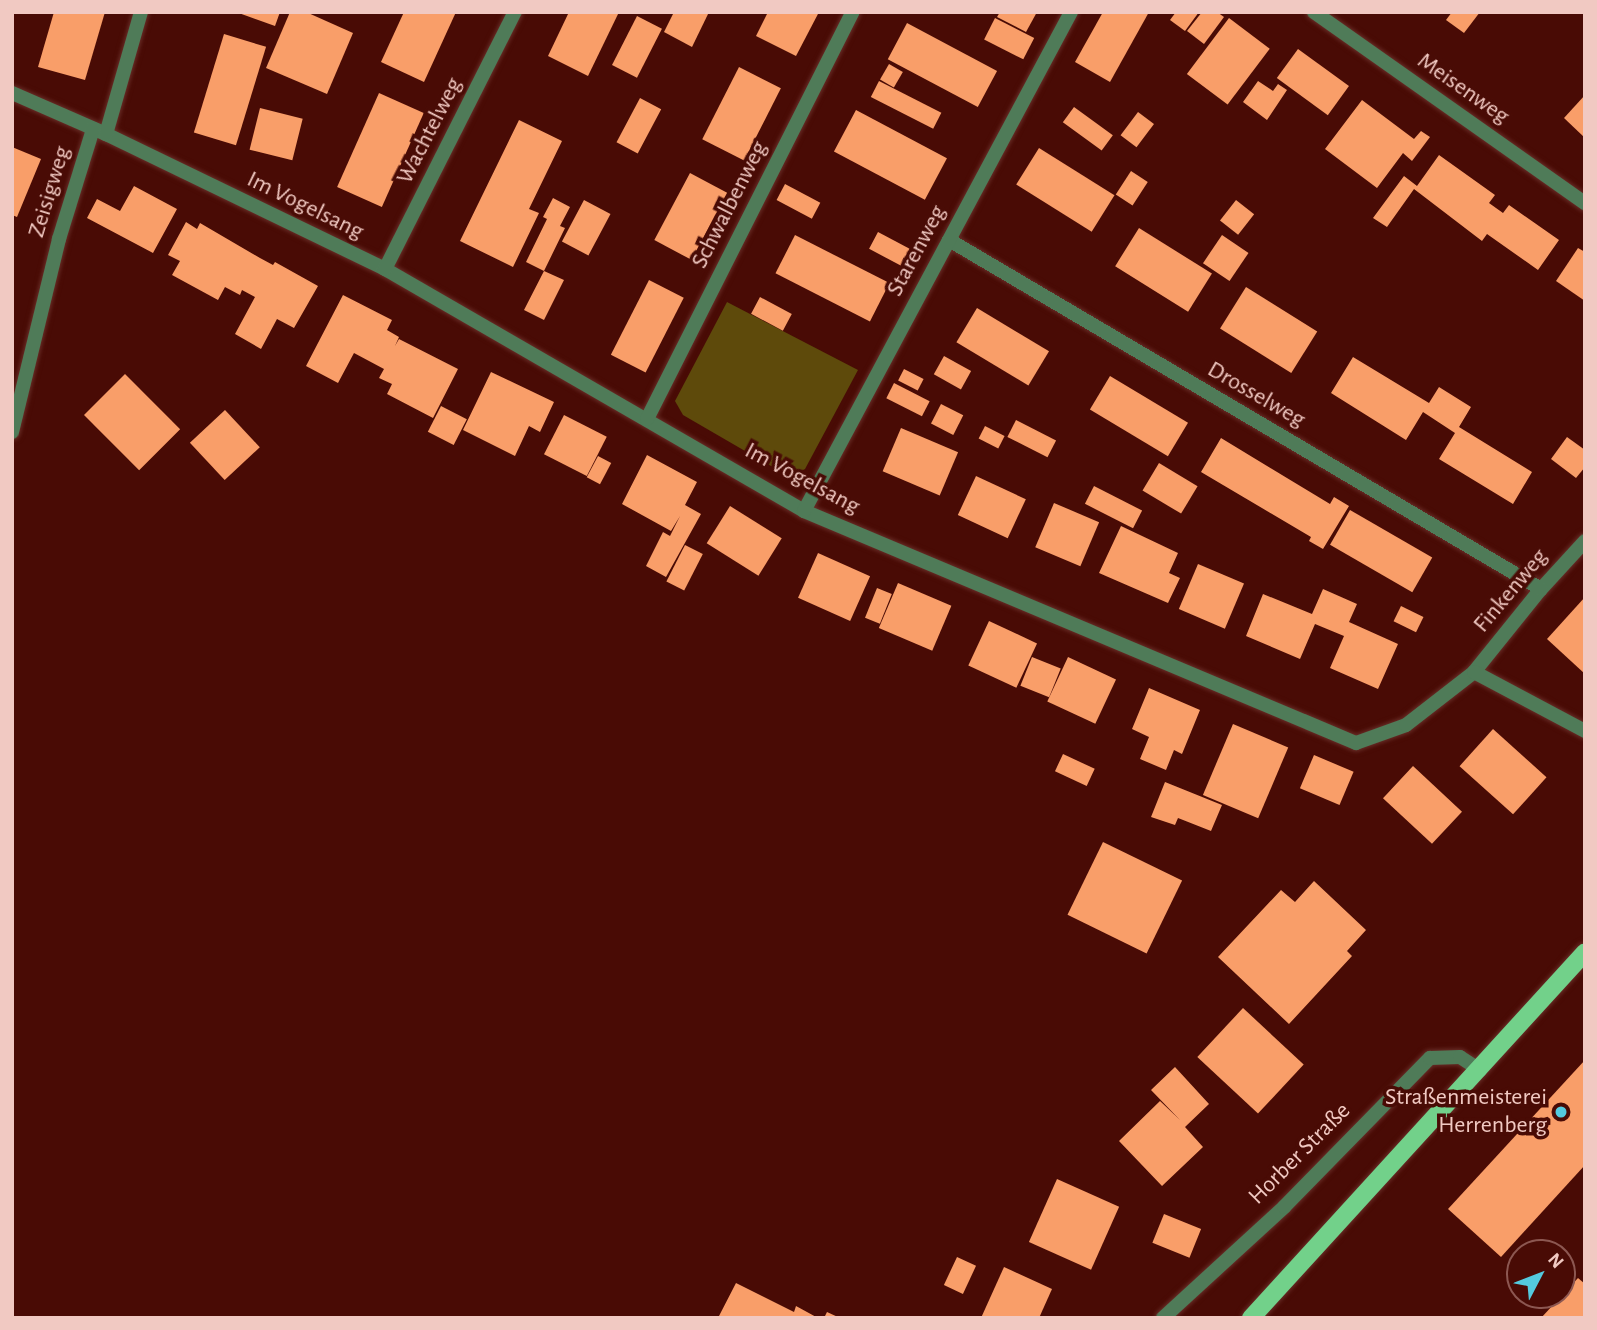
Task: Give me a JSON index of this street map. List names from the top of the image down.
{
  "streets": {
    "street": [
      "Meisenweg",
      "Wachtelweg",
      "Zeisigweg",
      "Schwalbenweg",
      "Im Vogelsang",
      "Starenweg",
      "Drosselweg",
      "Finkenweg",
      "Horber Straße"
    ]
  },
  "crossings": [
    ["Wachtelweg", "Im Vogelsang"],
    ["Zeisigweg", "Im Vogelsang"],
    ["Schwalbenweg", "Im Vogelsang"],
    ["Im Vogelsang", "Starenweg"],
    ["Im Vogelsang", "Finkenweg"],
    ["Starenweg", "Drosselweg"],
    ["Drosselweg", "Finkenweg"]
  ],
  "places": ["Straßenmeisterei Herrenberg"],
  "north": "top right"
}
